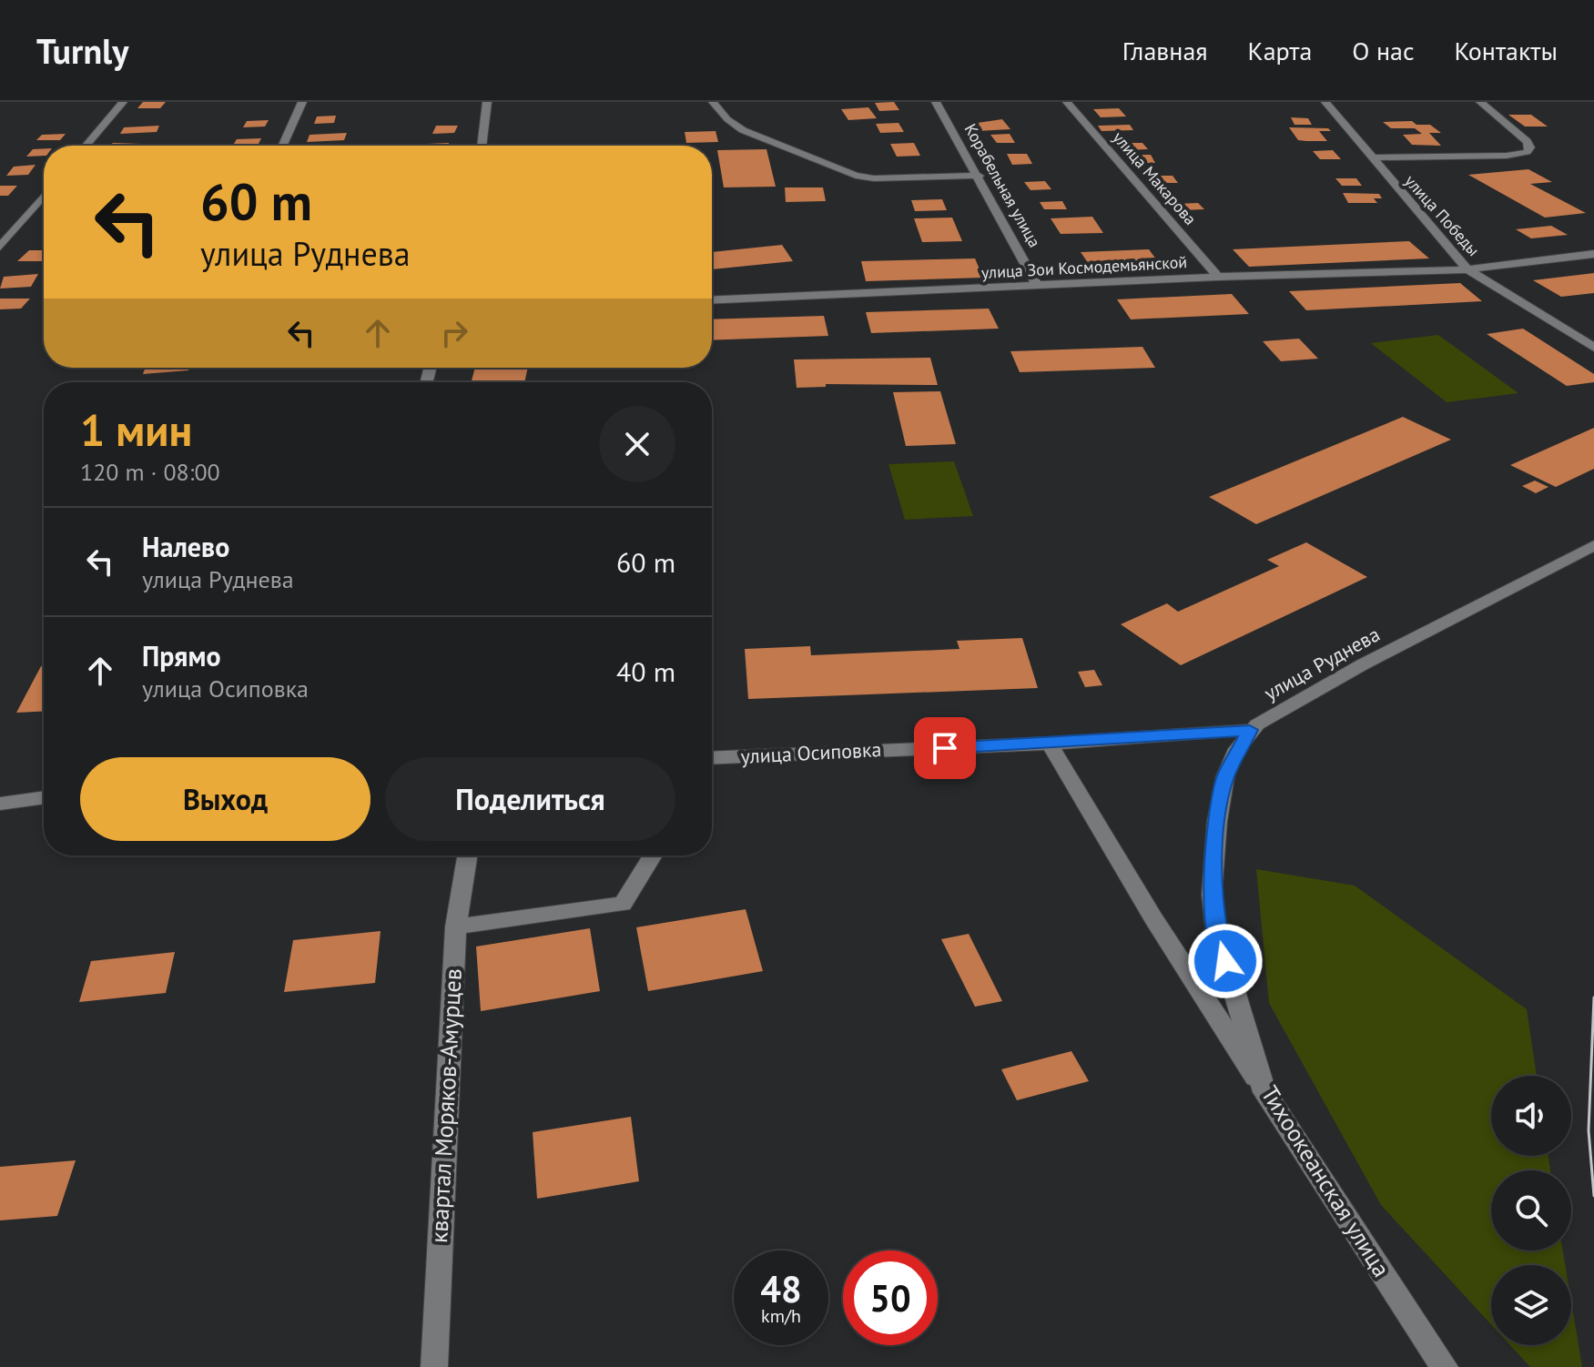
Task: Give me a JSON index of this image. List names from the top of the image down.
{
  "streets": {
    "street": [
      "улица Макарова",
      "Корабельная улица",
      "улица Победы",
      "улица Зои Космодемьянской",
      "улица Руднева",
      "улица Осиповка",
      "квартал Моряков-Амурцев",
      "Тихоокеанская улица"
    ]
  },
  "crossings": [
    ["улица Макарова", "улица Зои Космодемьянской"],
    ["Корабельная улица", "улица Зои Космодемьянской"],
    ["улица Победы", "улица Зои Космодемьянской"],
    ["улица Руднева", "улица Осиповка"],
    ["улица Руднева", "Тихоокеанская улица"]
  ],
  "page": {
    "header": "Turnly",
    "nav": [
      "Главная",
      "Карта",
      "О нас",
      "Контакты"
    ],
    "turn": ["60 m", "улица Руднева"],
    "heading": ["1 мин", "120 m · 08:00"],
    "list": [
      {
        "name": "Налево",
        "note": "улица Руднева",
        "value": "60 m"
      },
      {
        "name": "Прямо",
        "note": "улица Осиповка",
        "value": "40 m"
      }
    ],
    "buttons": ["Выход", "Поделиться"],
    "speed": "48 km/h",
    "limit": "50"
  }
}
